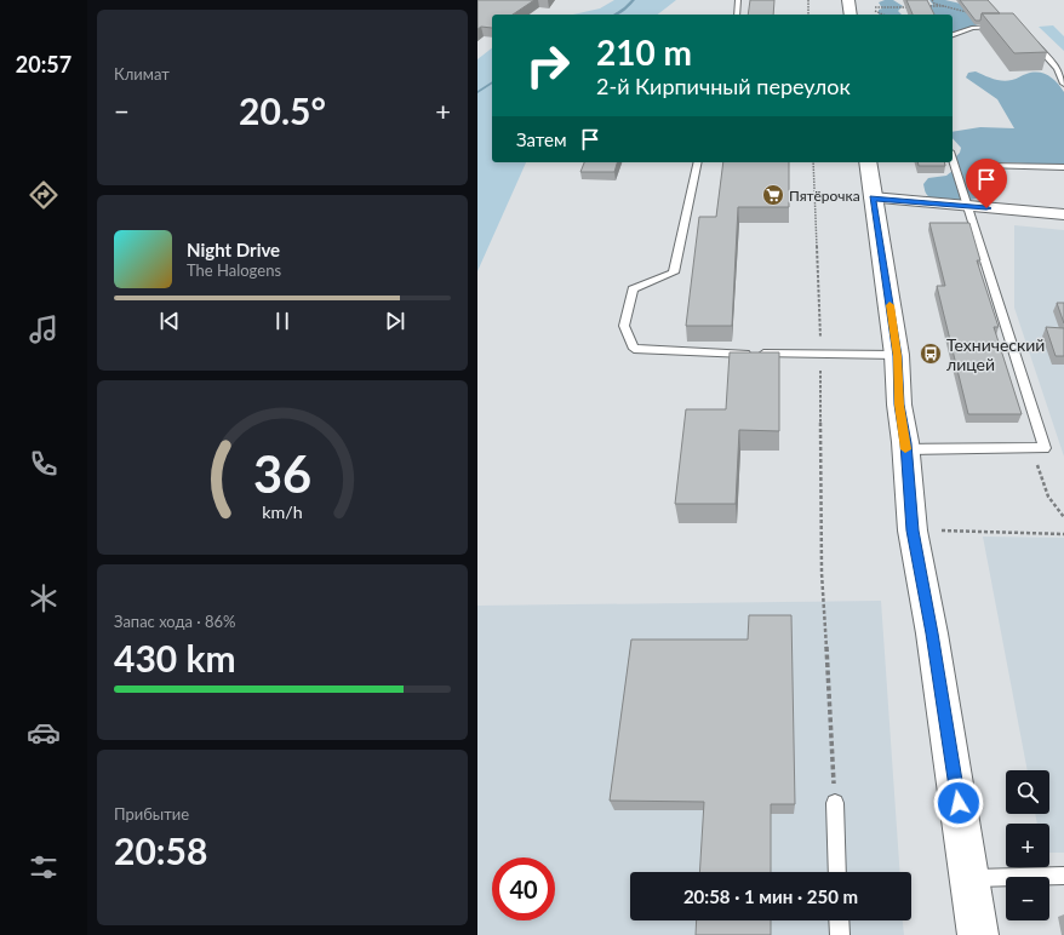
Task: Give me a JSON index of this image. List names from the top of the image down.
{
  "places": {
    "supermarket": ["Пятёрочка"],
    "bus stop": ["Технический лицей"]
  },
  "page": {
    "tabs": "20:57",
    "tile": [
      "Климат",
      ["Запас хода · 86%", "430 km"],
      ["Прибытие", "20:58"]
    ],
    "turn": ["210 m", "2-й Кирпичный переулок"],
    "heat": ["−", "20.5°", "+"],
    "then": "Затем",
    "song": ["Night Drive", "The Halogens"],
    "map_buttons": ["+", "−"],
    "limit": "40",
    "trip": "20:58 · 1 мин · 250 m",
    "gauge": ["36", "km/h"]
  }
}
